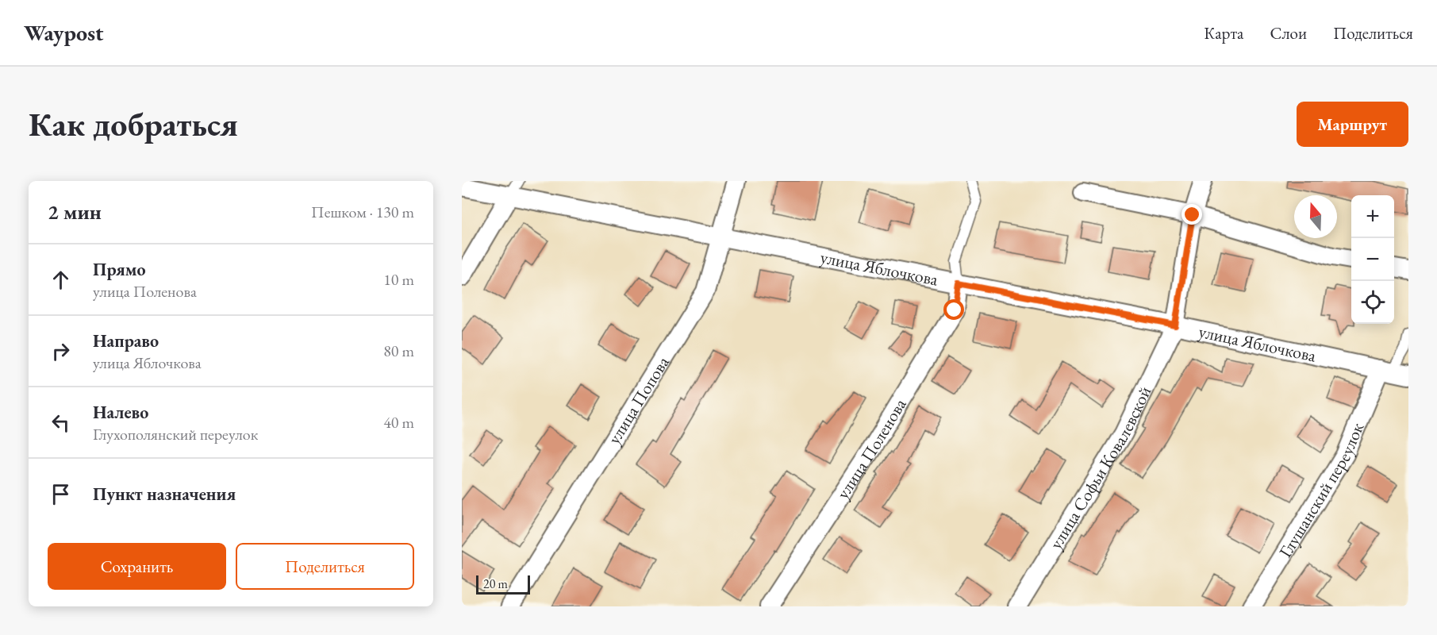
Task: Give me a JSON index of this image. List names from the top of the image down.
{
  "streets": {
    "street": [
      "улица Яблочкова",
      "улица Попова",
      "улица Поленова",
      "улица Софьи Ковалевской",
      "Глушанский переулок"
    ]
  },
  "crossings": [
    ["улица Яблочкова", "улица Попова"],
    ["улица Яблочкова", "улица Поленова"],
    ["улица Яблочкова", "улица Софьи Ковалевской"],
    ["улица Яблочкова", "Глушанский переулок"]
  ],
  "scale_bar": "20 m",
  "north": "top",
  "page": {
    "header": "Waypost",
    "nav": ["Карта", "Слои", "Поделиться"],
    "buttons": [
      "Маршрут",
      ["Сохранить", "Поделиться"]
    ],
    "title": "Как добраться",
    "heading": ["2 мин", "Пешком · 130 m"],
    "map_buttons": ["+", "−"],
    "list": [
      ["Прямо", "улица Поленова", "10 m"],
      ["Направо", "улица Яблочкова", "80 m"],
      ["Налево", "Глухополянский переулок", "40 m"],
      "Пункт назначения"
    ],
    "scale": "20 m"
  }
}
